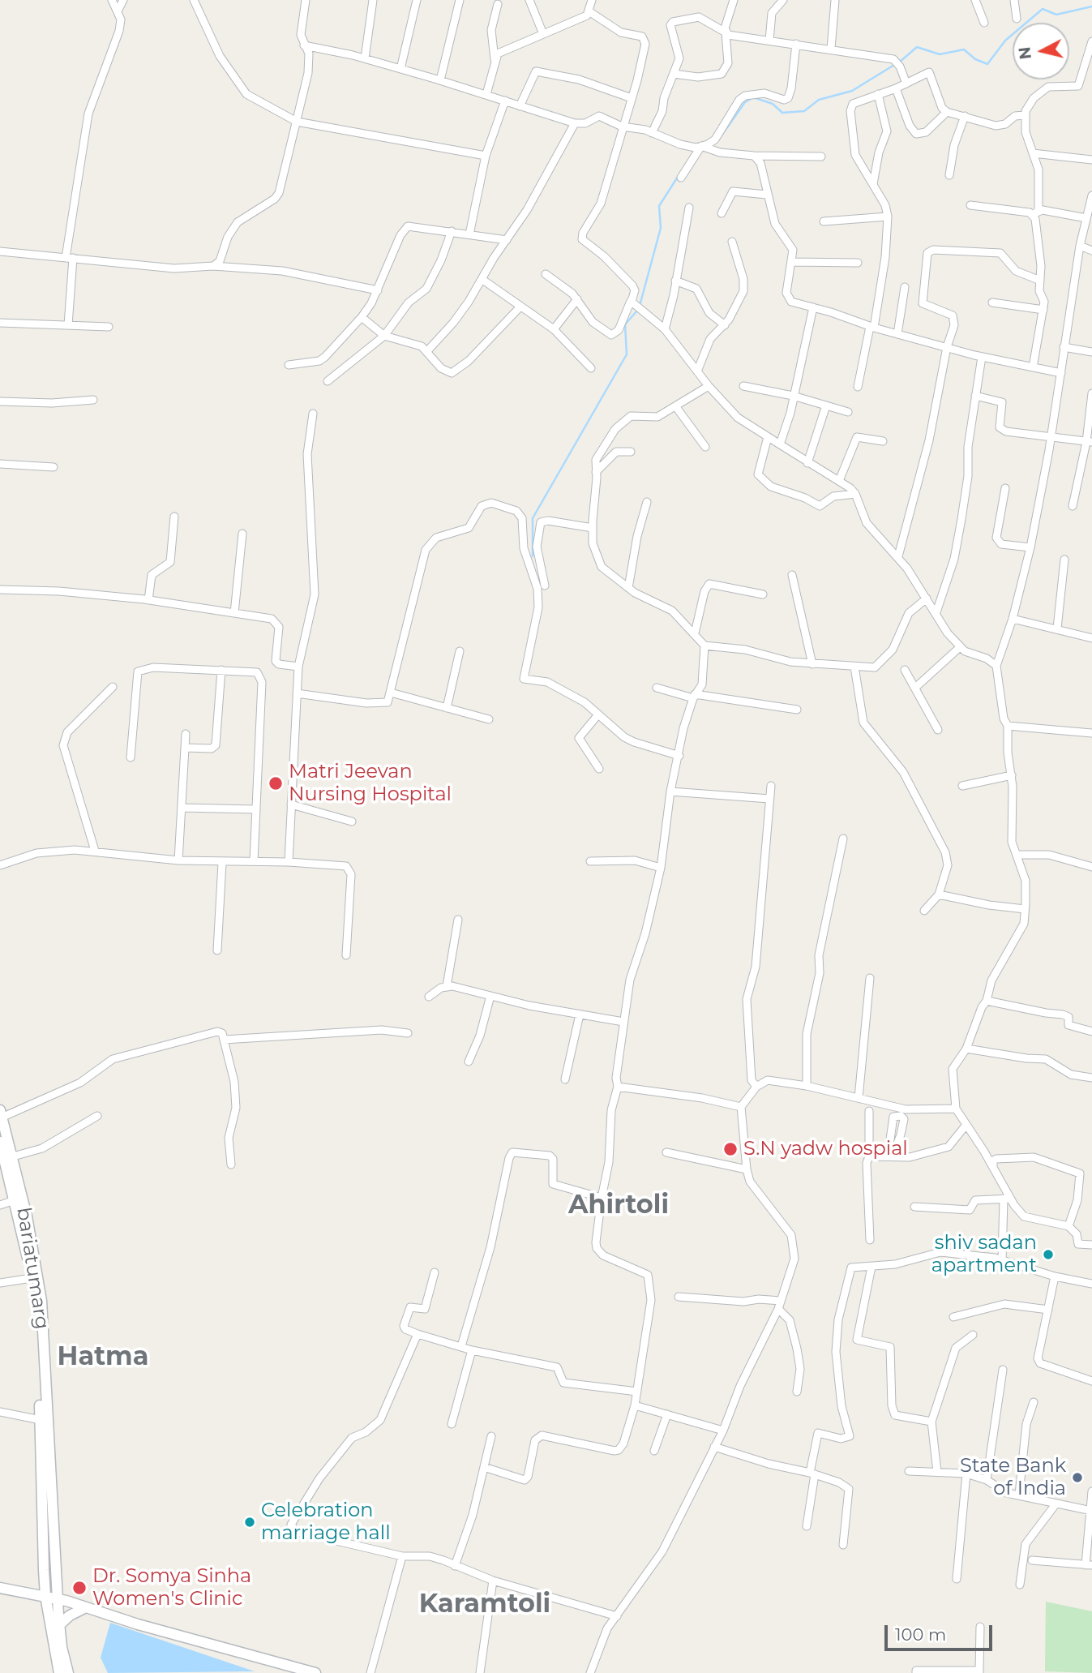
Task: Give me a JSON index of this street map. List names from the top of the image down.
{
  "streets": {
    "main road": ["bariatumarg"]
  },
  "districts": ["Ahirtoli", "Hatma", "Karamtoli"],
  "places": [
    "Matri Jeevan Nursing Hospital",
    "S.N yadw hospial",
    "shiv sadan apartment",
    "State Bank of India",
    "Celebration marriage hall",
    "Dr. Somya Sinha Women's Clinic"
  ],
  "scale_bar": "100 m",
  "north": "left"
}
